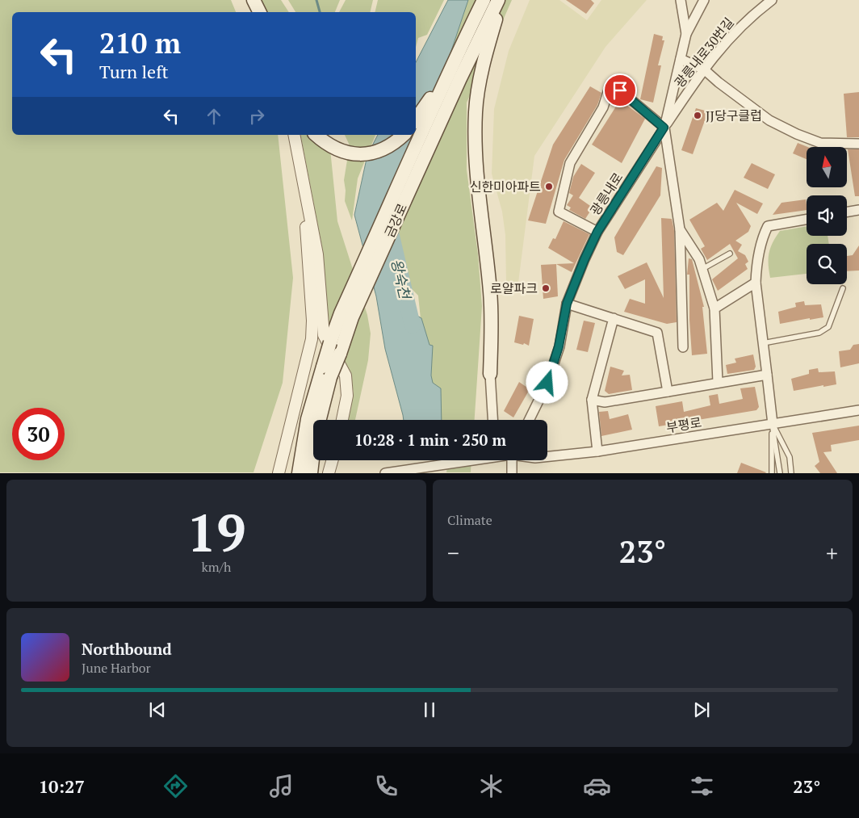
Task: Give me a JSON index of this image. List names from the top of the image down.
{
  "streets": {
    "main road": ["금강로"],
    "street": ["광릉내로30번길", "광릉내로", "부평로"]
  },
  "crossings": [
    ["광릉내로30번길", "광릉내로"]
  ],
  "water": ["왕숙천"],
  "places": ["JJ당구클럽", "신한미아파트", "로얄파크"],
  "north": "top",
  "page": {
    "turn": ["210 m", "Turn left"],
    "limit": "30",
    "trip": "10:28 · 1 min · 250 m",
    "tile": [
      ["19", "km/h"],
      "Climate"
    ],
    "heat": ["−", "23°", "+"],
    "song": ["Northbound", "June Harbor"],
    "tabs": ["10:27", "23°"]
  }
}
